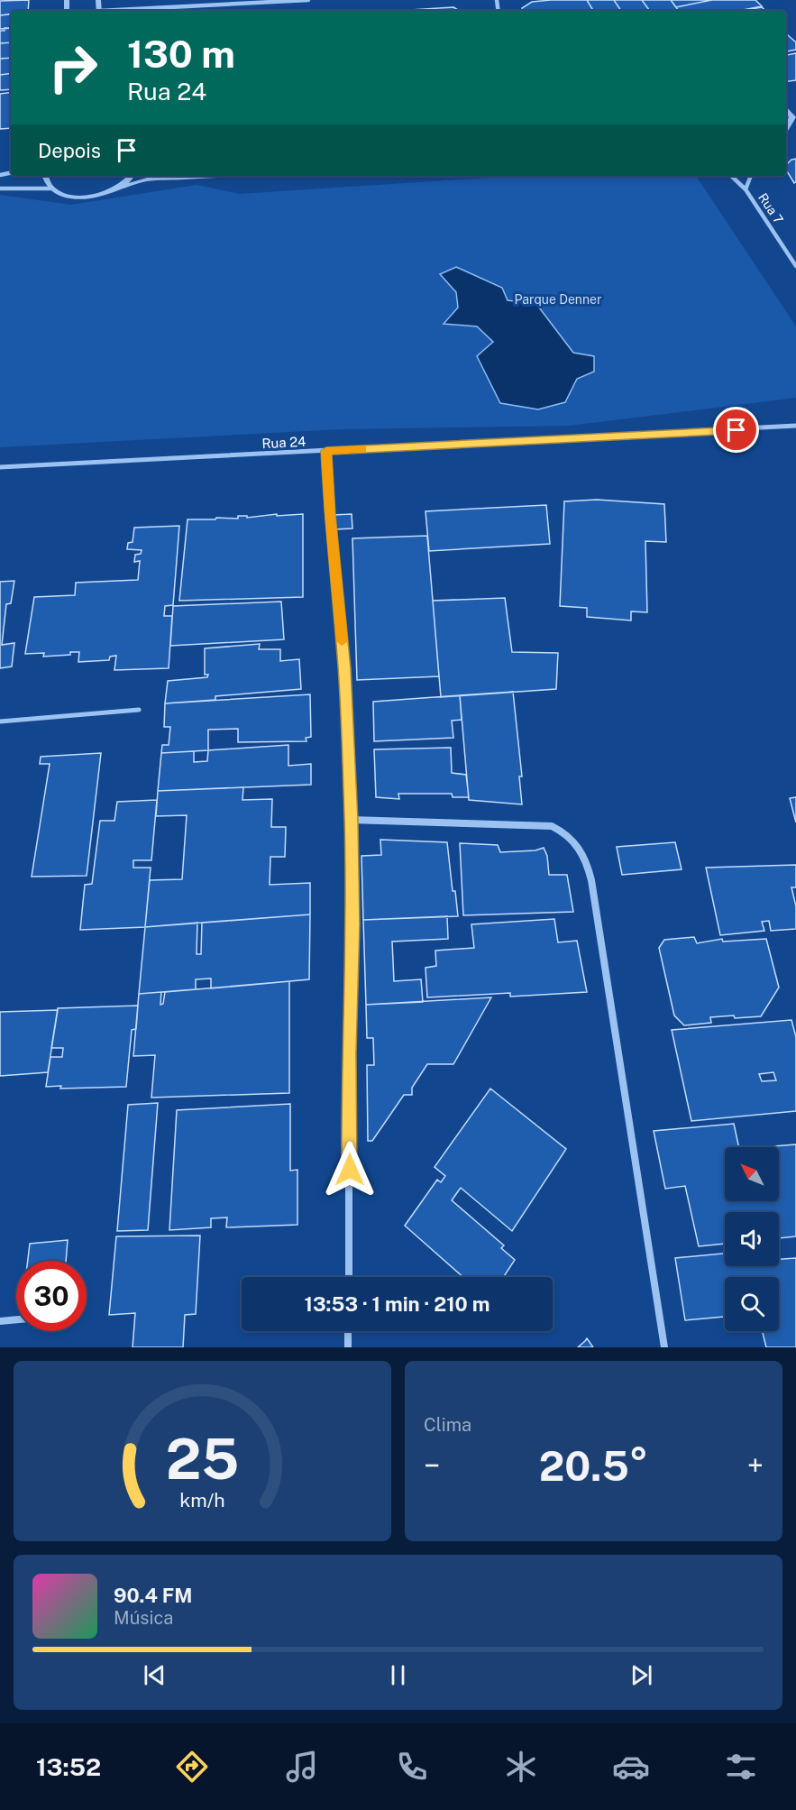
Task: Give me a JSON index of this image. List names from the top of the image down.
{
  "streets": {
    "street": ["Rua 7", "Rua 24"]
  },
  "parks": ["Parque Denner"],
  "north": "top left",
  "page": {
    "turn": ["130 m", "Rua 24"],
    "then": "Depois",
    "limit": "30",
    "trip": "13:53 · 1 min · 210 m",
    "tile": "Clima",
    "heat": ["−", "20.5°", "+"],
    "song": ["90.4 FM", "Música"],
    "tabs": "13:52",
    "gauge": ["25", "km/h"]
  }
}
